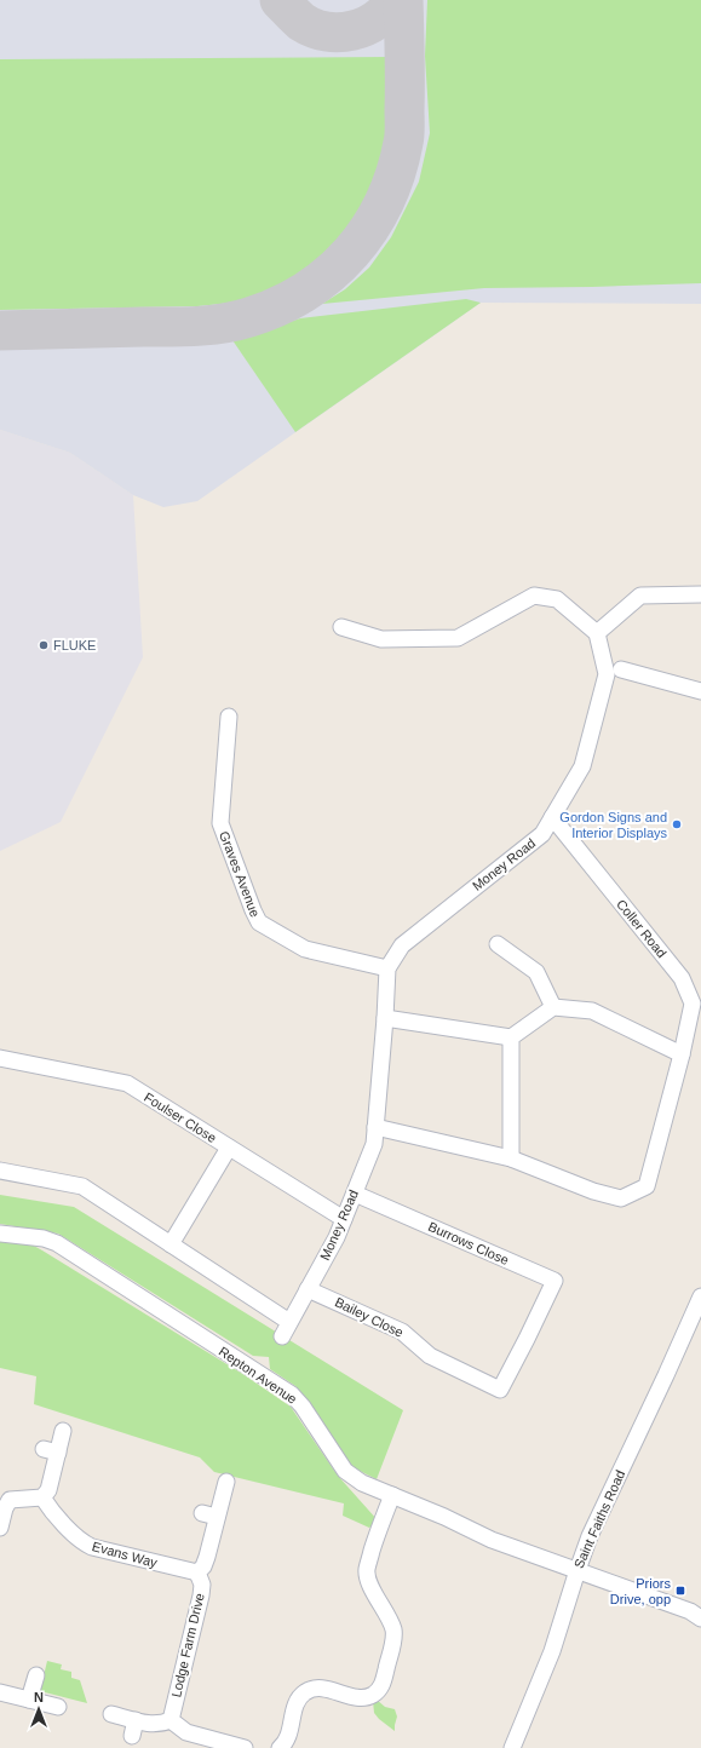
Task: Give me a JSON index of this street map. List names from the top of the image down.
{
  "streets": {
    "street": [
      "Money Road",
      "Graves Avenue",
      "Coller Road",
      "Foulser Close",
      "Burrows Close",
      "Bailey Close",
      "Repton Avenue",
      "Saint Faiths Road",
      "Evans Way",
      "Lodge Farm Drive"
    ]
  },
  "crossings": [
    ["Money Road", "Graves Avenue"],
    ["Money Road", "Coller Road"],
    ["Money Road", "Foulser Close"],
    ["Money Road", "Burrows Close"],
    ["Money Road", "Bailey Close"],
    ["Burrows Close", "Bailey Close"],
    ["Repton Avenue", "Saint Faiths Road"],
    ["Evans Way", "Lodge Farm Drive"]
  ],
  "places": {
    "other": ["FLUKE", "Gordon Signs and Interior Displays"],
    "transit": ["Priors Drive, opp"]
  },
  "north": "top"
}
